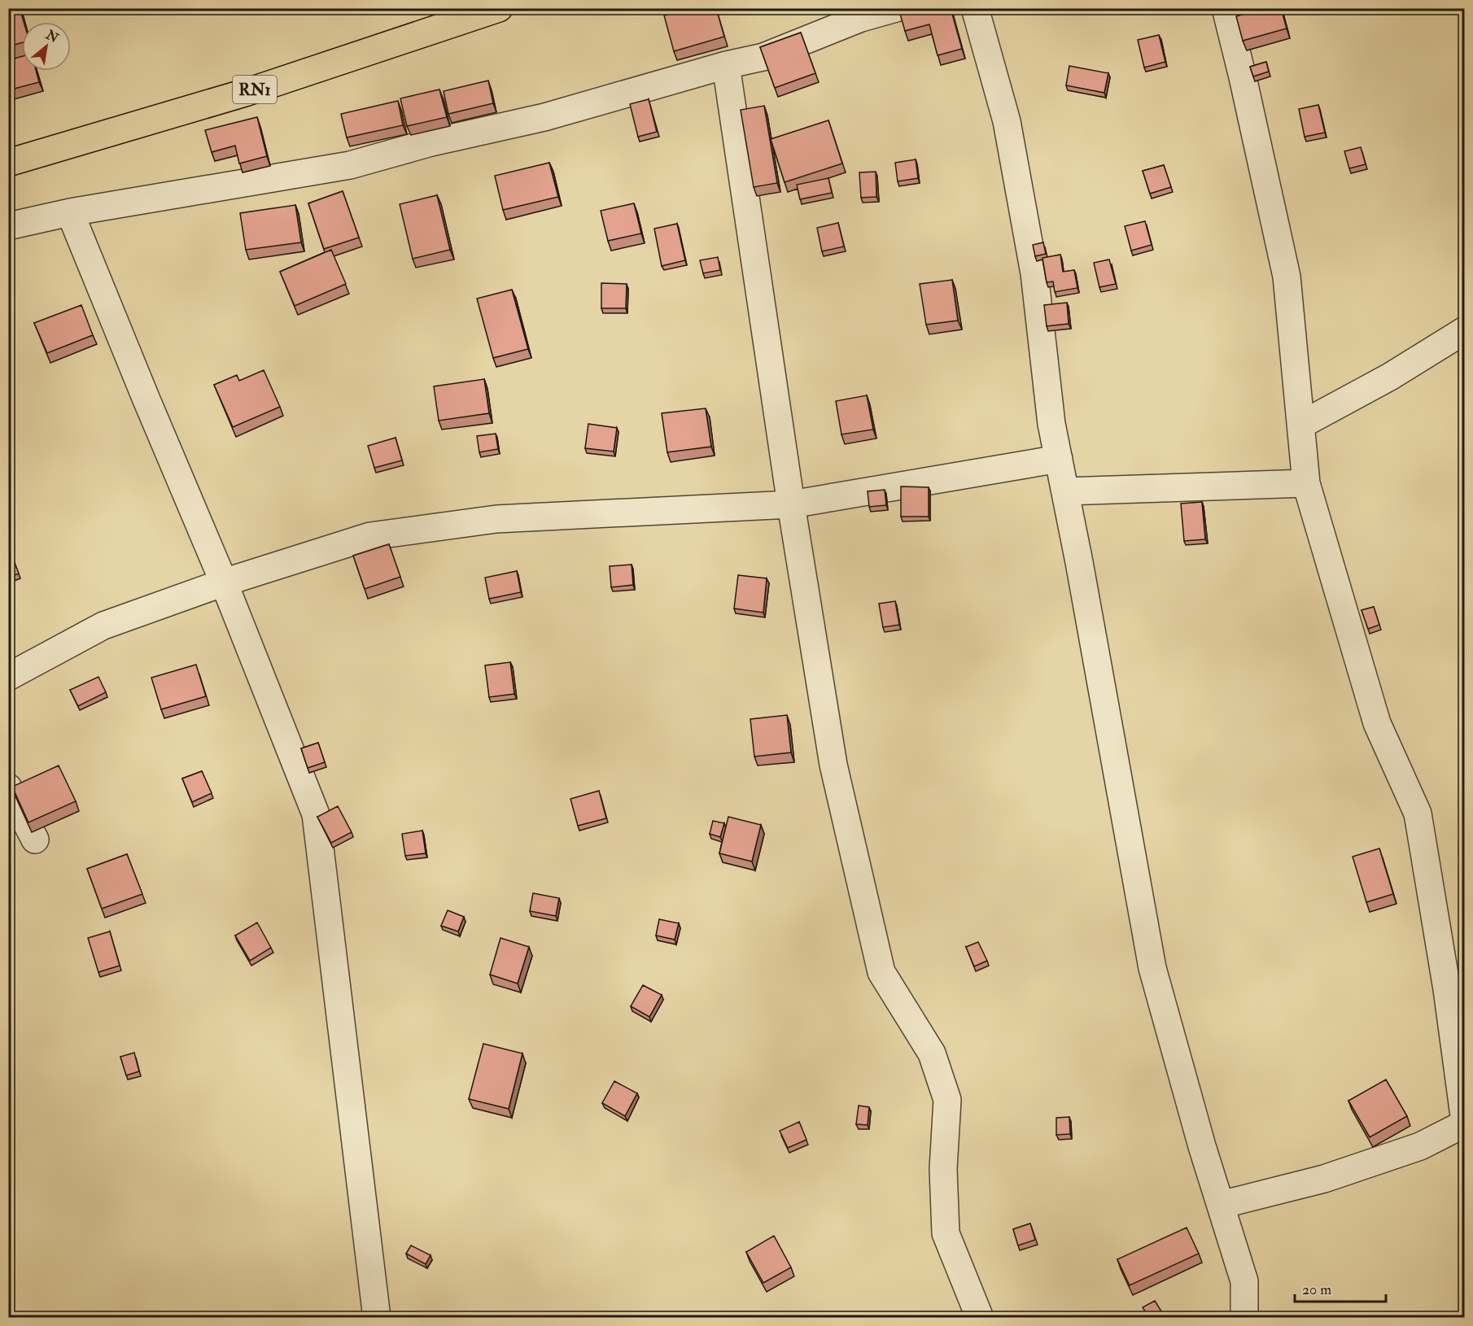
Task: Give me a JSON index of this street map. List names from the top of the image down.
{
  "streets": {
    "highway": ["RN1"]
  },
  "scale_bar": "20 m",
  "north": "top right"
}
